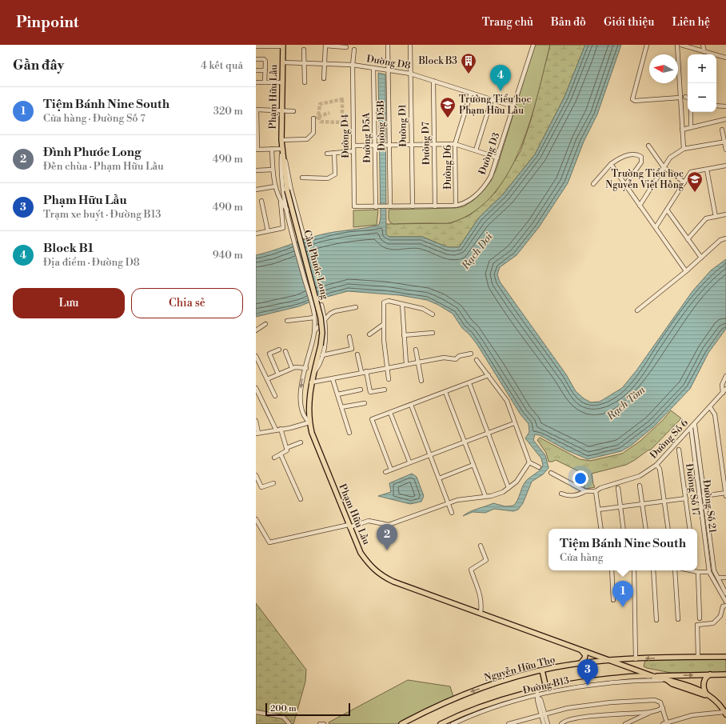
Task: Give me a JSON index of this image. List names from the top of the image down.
{
  "streets": {
    "main road": ["Phạm Hữu Lầu", "Cầu Phước Long", "Nguyễn Hữu Thọ"],
    "street": [
      "Đường D8",
      "Đường D5B",
      "Đường D1",
      "Đường D4",
      "Đường D5A",
      "Đường D7",
      "Đường D3",
      "Đường D6",
      "Đường Số 6",
      "Đường Số 17",
      "Đường Số 21",
      "Đường B13"
    ]
  },
  "crossings": [
    ["Đường D8", "Phạm Hữu Lầu"],
    ["Đường D8", "Đường D5B"],
    ["Đường D8", "Đường D1"],
    ["Đường D8", "Đường D4"],
    ["Đường D8", "Đường D5A"],
    ["Đường D8", "Đường D7"],
    ["Đường D8", "Đường D3"],
    ["Đường D8", "Đường D6"],
    ["Phạm Hữu Lầu", "Cầu Phước Long"],
    ["Phạm Hữu Lầu", "Nguyễn Hữu Thọ"],
    ["Phạm Hữu Lầu", "Đường B13"],
    ["Đường D5B", "Đường D3"],
    ["Đường D1", "Đường D3"],
    ["Đường D4", "Đường D5A"],
    ["Đường D4", "Đường D3"],
    ["Đường D5A", "Đường D3"],
    ["Đường D7", "Đường D3"],
    ["Đường D3", "Đường D6"],
    ["Đường Số 6", "Đường Số 21"]
  ],
  "water": ["Rạch Dơi", "Rạch Tôm"],
  "places": {
    "building": ["Block B3"],
    "school or university": ["Trường Tiểu học Phạm Hữu Lầu", "Trường Tiểu học Nguyễn Việt Hồng"]
  },
  "scale_bar": "200 m",
  "north": "left",
  "page": {
    "header": "Pinpoint",
    "nav": [
      "Trang chủ",
      "Bản đồ",
      "Giới thiệu",
      "Liên hệ"
    ],
    "heading": ["Gần đây", "4 kết quả"],
    "map_buttons": ["+", "−"],
    "pins": [
      "4",
      "2",
      "1",
      "3"
    ],
    "list": [
      {
        "mark": "1",
        "name": "Tiệm Bánh Nine South",
        "note": "Cửa hàng · Đường Số 7",
        "value": "320 m"
      },
      {
        "mark": "2",
        "name": "Đình Phước Long",
        "note": "Đền chùa · Phạm Hữu Lầu",
        "value": "490 m"
      },
      {
        "mark": "3",
        "name": "Phạm Hữu Lầu",
        "note": "Trạm xe buýt · Đường B13",
        "value": "490 m"
      },
      {
        "mark": "4",
        "name": "Block B1",
        "note": "Địa điểm · Đường D8",
        "value": "940 m"
      }
    ],
    "buttons": ["Lưu", "Chia sẻ"],
    "popup": ["Tiệm Bánh Nine South", "Cửa hàng"],
    "scale": "200 m"
  }
}
